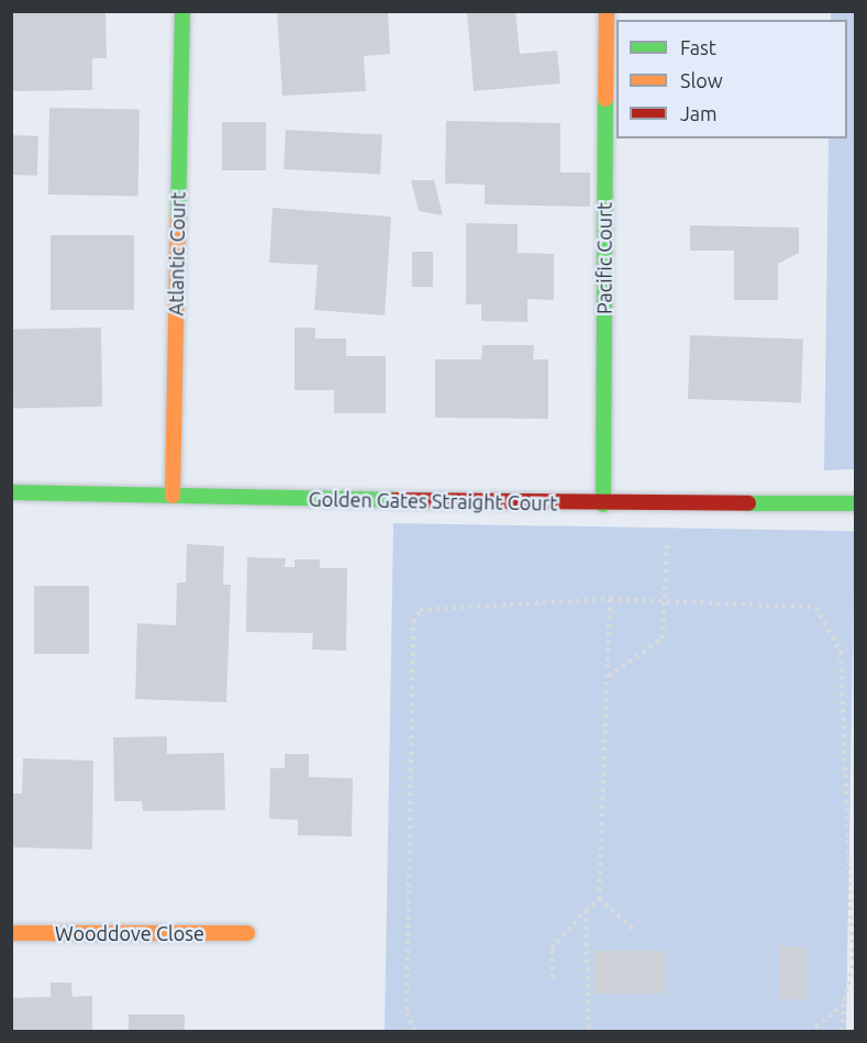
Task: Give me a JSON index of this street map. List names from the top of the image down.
{
  "streets": {
    "street": [
      "Atlantic Court",
      "Pacific Court",
      "Golden Gates Straight Court",
      "Wooddove Close"
    ]
  },
  "crossings": [
    ["Atlantic Court", "Golden Gates Straight Court"],
    ["Pacific Court", "Golden Gates Straight Court"]
  ],
  "legend": ["Fast", "Slow", "Jam"]
}
